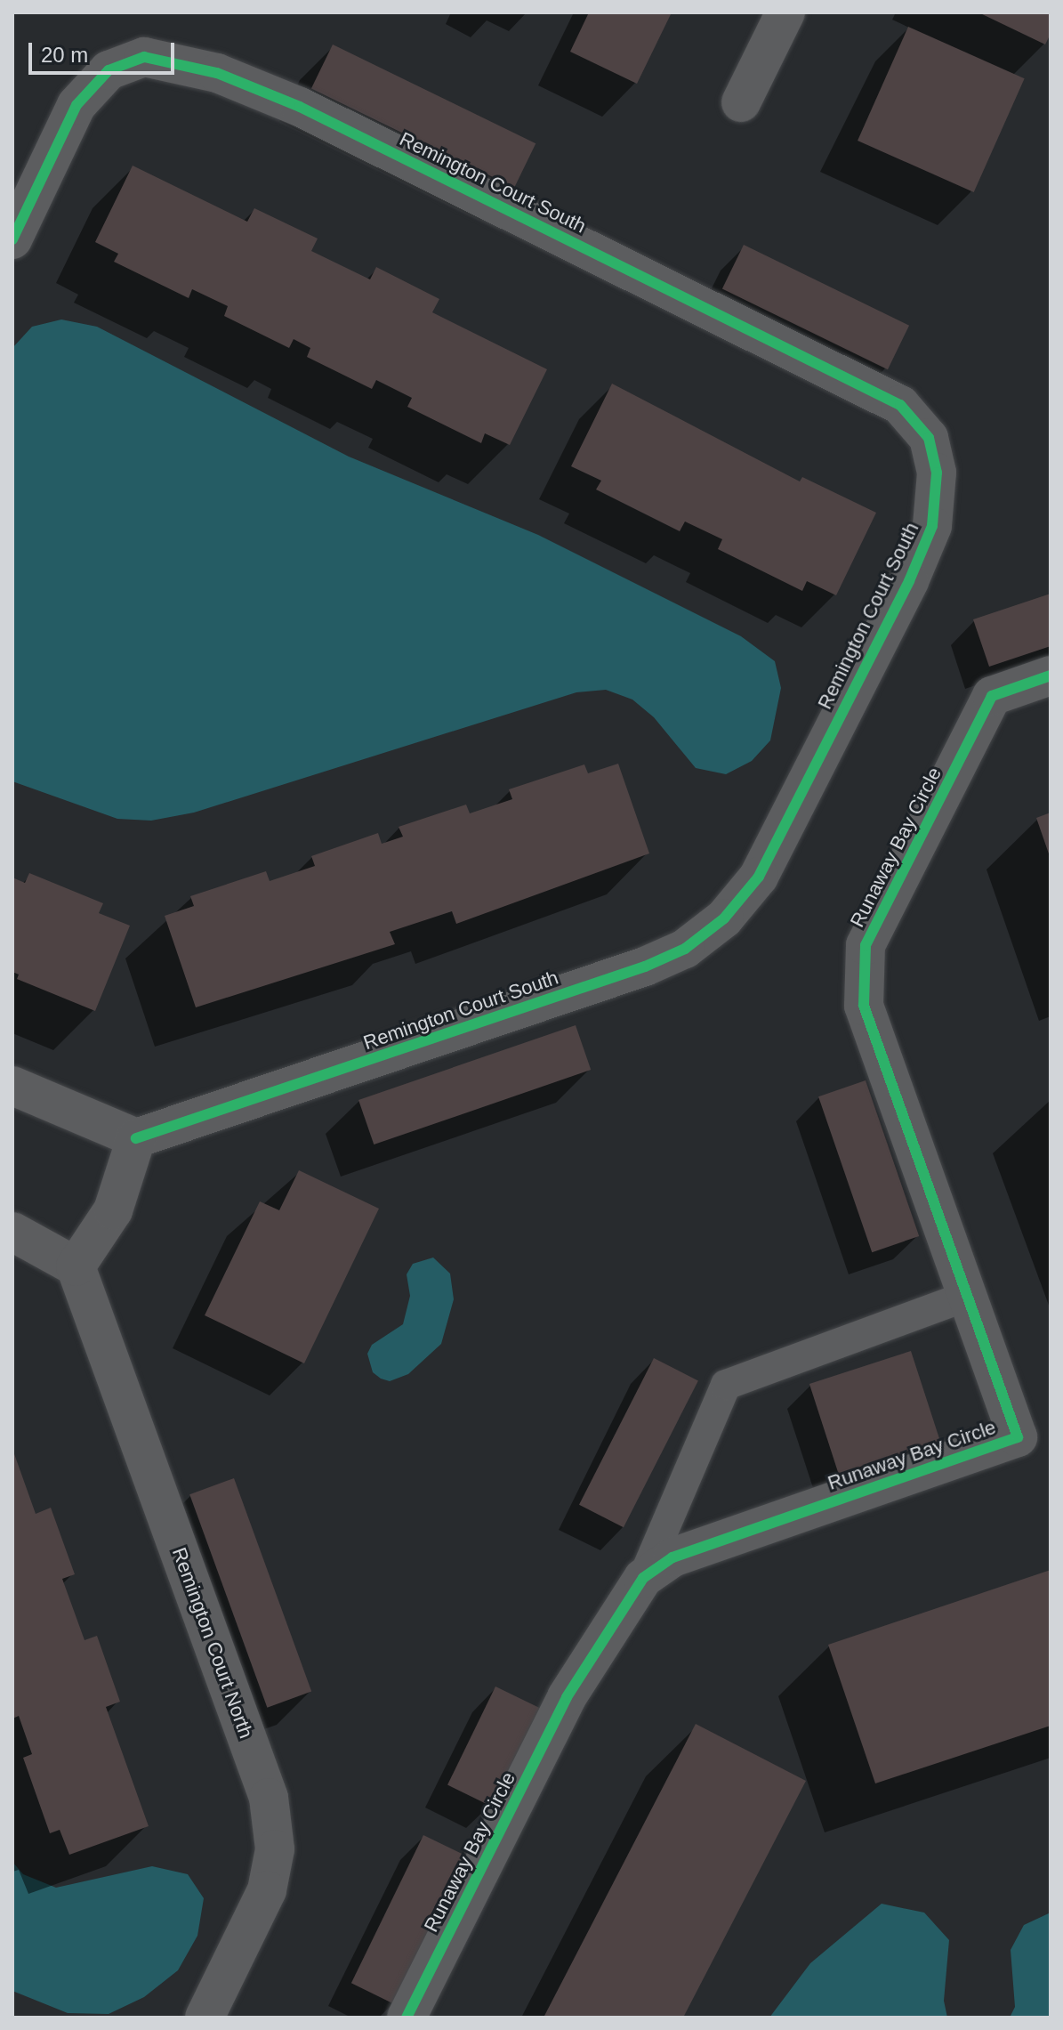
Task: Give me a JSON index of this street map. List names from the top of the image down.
{
  "streets": {
    "street": ["Remington Court South", "Runaway Bay Circle", "Remington Court North"]
  },
  "scale_bar": "20 m"
}
